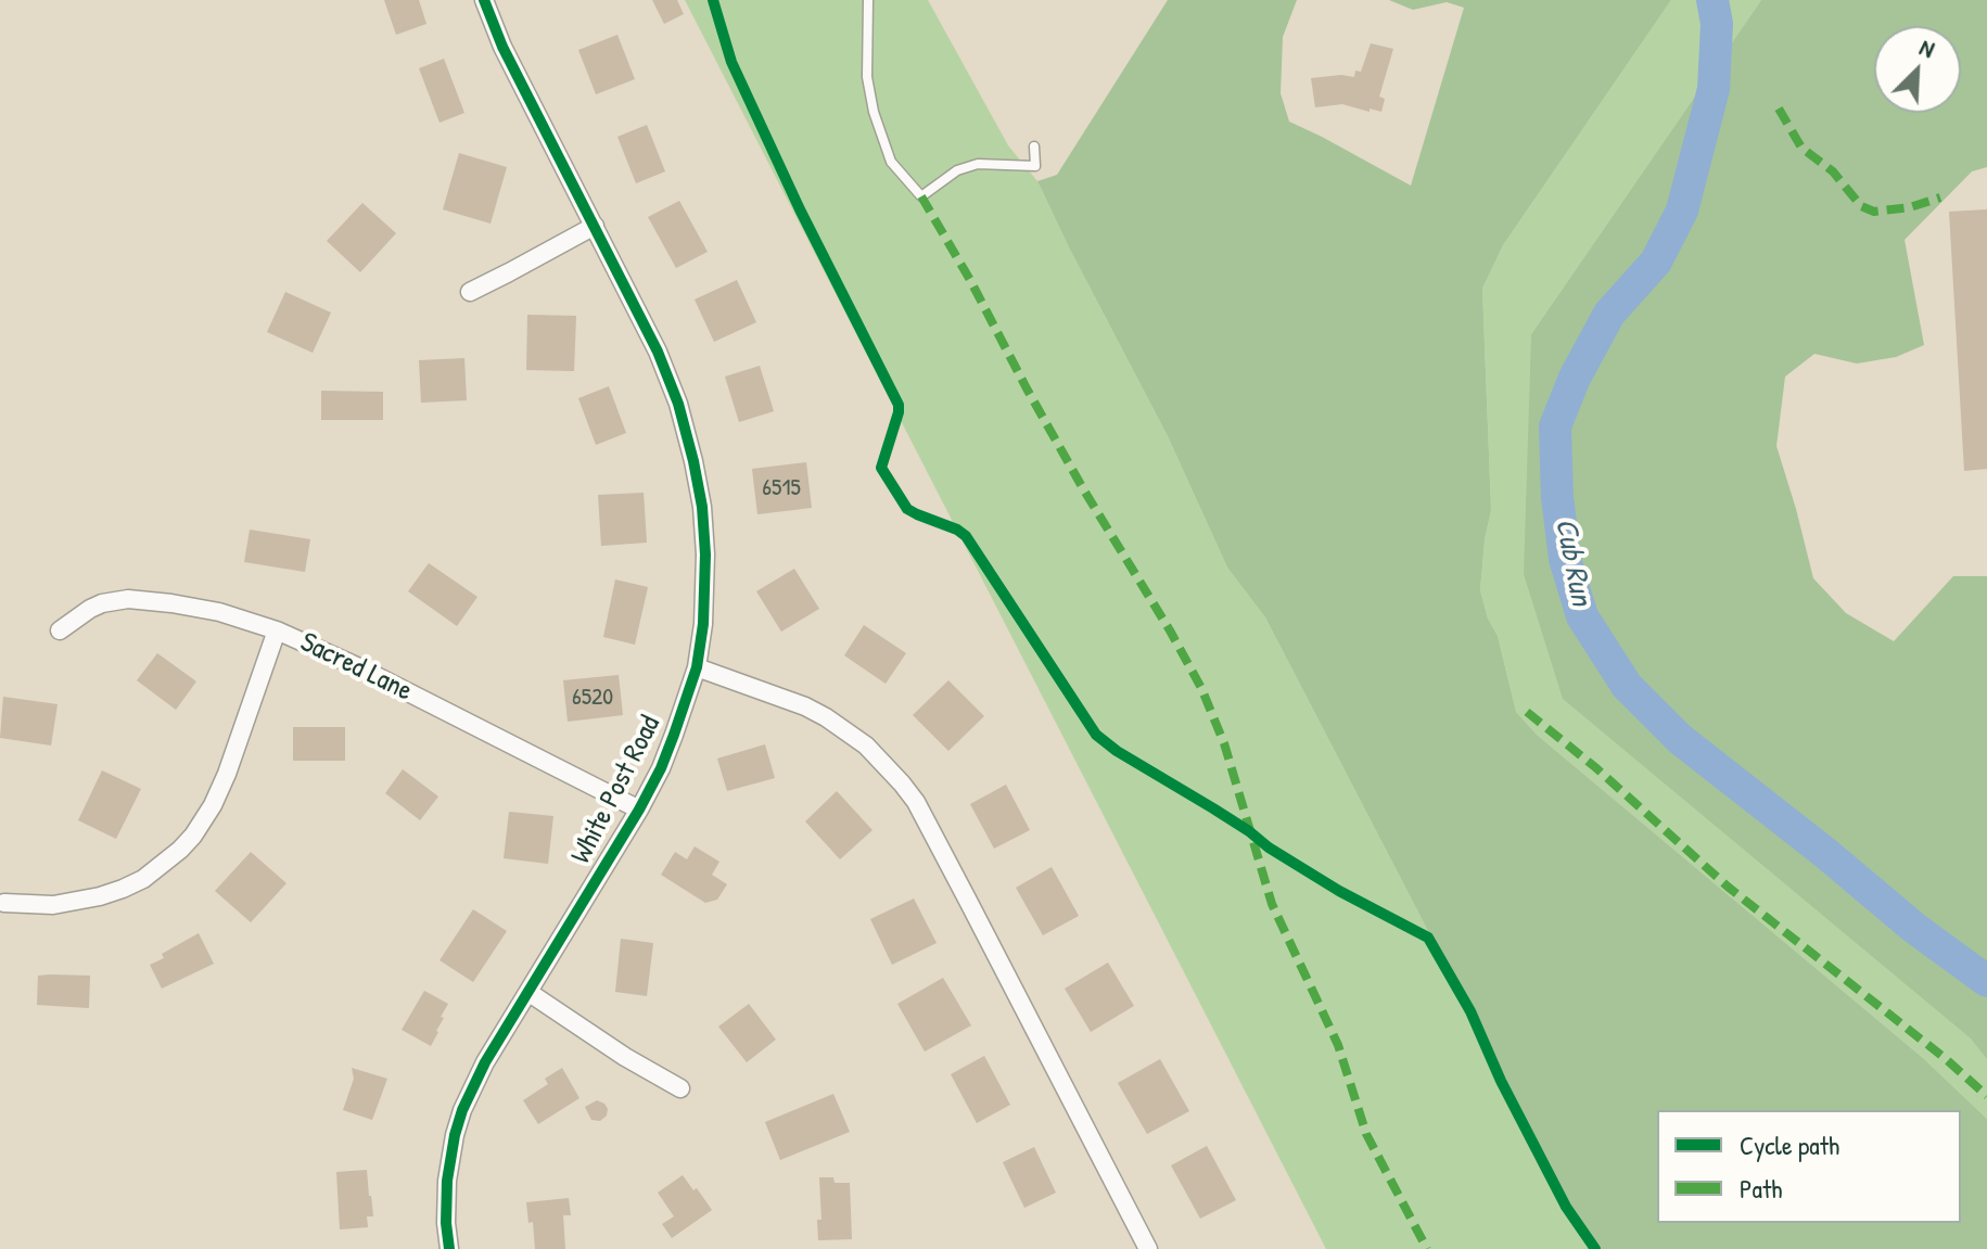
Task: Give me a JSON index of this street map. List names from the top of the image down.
{
  "streets": {
    "street": ["Sacred Lane", "White Post Road"]
  },
  "crossings": [
    ["Sacred Lane", "White Post Road"]
  ],
  "water": ["Cub Run"],
  "house_numbers": ["6515", "6520"],
  "legend": ["Cycle path", "Path"],
  "north": "top right"
}
